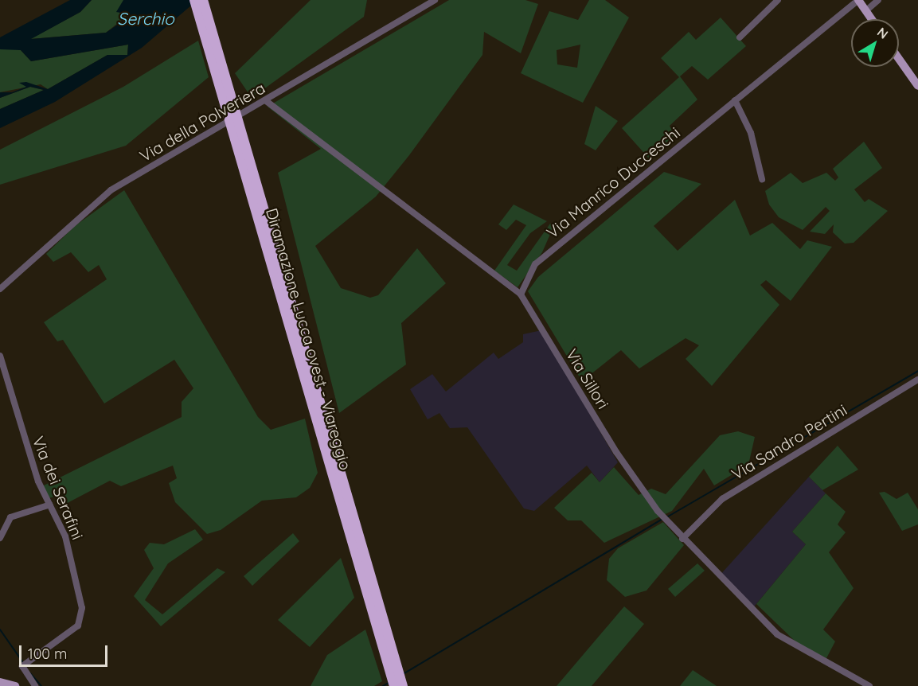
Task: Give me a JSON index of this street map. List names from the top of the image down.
{
  "streets": {
    "highway": ["Diramazione Lucca ovest - Viareggio"],
    "street": [
      "Via della Polveriera",
      "Via Manrico Ducceschi",
      "Via Sillori",
      "Via Sandro Pertini",
      "Via dei Serafini"
    ]
  },
  "crossings": [
    ["Via della Polveriera", "Via Sillori"],
    ["Via Manrico Ducceschi", "Via Sillori"],
    ["Via Sillori", "Via Sandro Pertini"]
  ],
  "water": ["Serchio"],
  "scale_bar": "100 m",
  "north": "top right"
}
